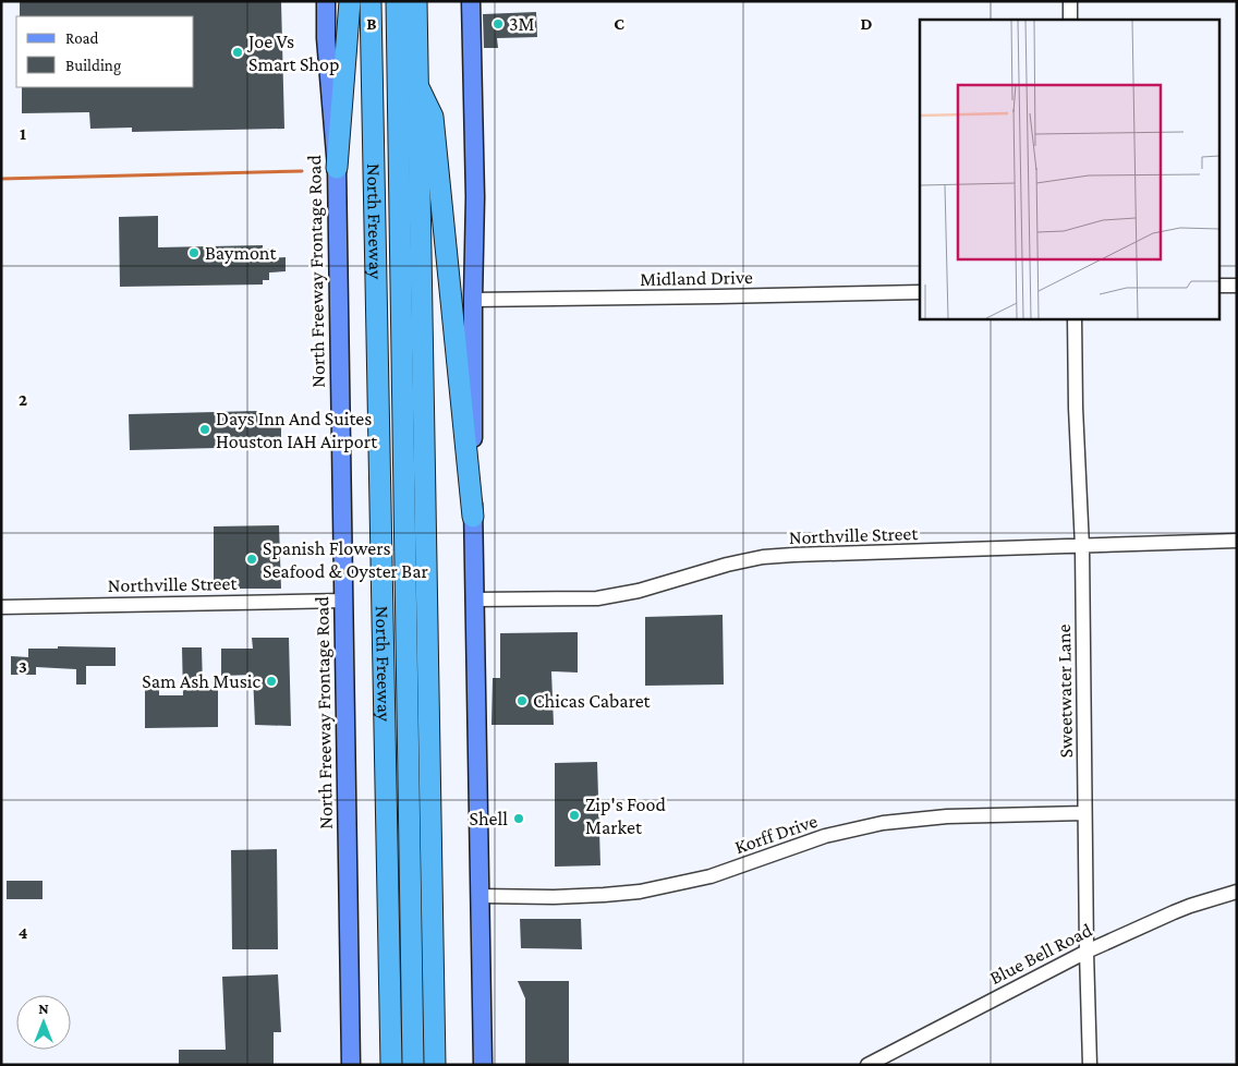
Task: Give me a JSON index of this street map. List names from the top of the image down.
{
  "streets": {
    "highway": ["North Freeway"],
    "main road": ["North Freeway Frontage Road"],
    "street": [
      "Midland Drive",
      "Northville Street",
      "Sweetwater Lane",
      "Korff Drive",
      "Blue Bell Road"
    ]
  },
  "crossings": [
    ["North Freeway Frontage Road", "Northville Street"],
    ["Northville Street", "Sweetwater Lane"],
    ["Sweetwater Lane", "Korff Drive"],
    ["Sweetwater Lane", "Blue Bell Road"]
  ],
  "places": [
    "3M",
    "Joe Vs Smart Shop",
    "Baymont",
    "Days Inn And Suites Houston IAH Airport",
    "Spanish Flowers Seafood & Oyster Bar",
    "Sam Ash Music",
    "Chicas Cabaret",
    "Zip's Food Market",
    "Shell"
  ],
  "legend": ["Road", "Building"],
  "north": "top",
  "grid": {
    "columns": ["B", "C", "D"],
    "rows": [
      "1",
      "2",
      "3",
      "4"
    ]
  }
}
